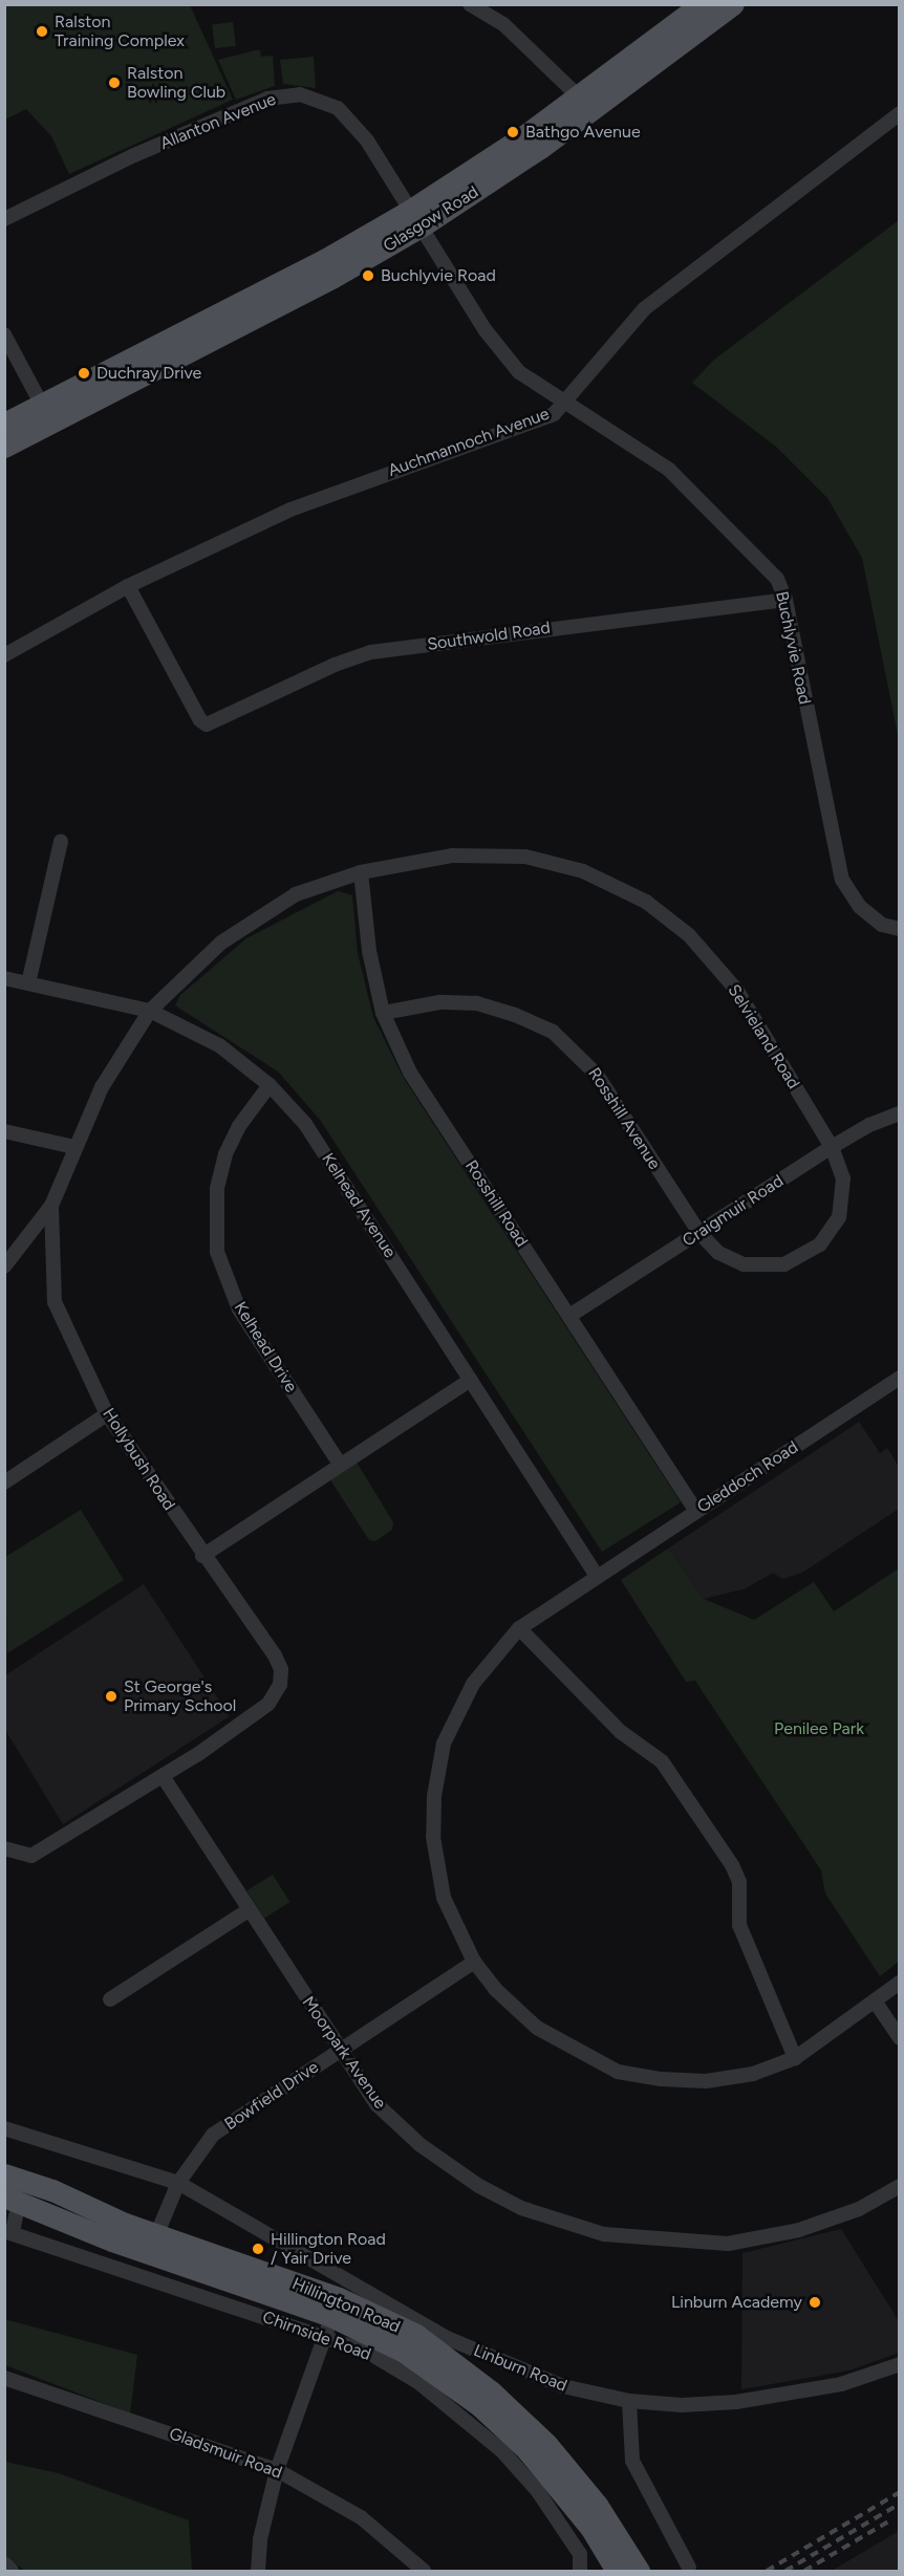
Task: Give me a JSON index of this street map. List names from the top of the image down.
{
  "streets": {
    "main road": ["Glasgow Road", "Hillington Road"],
    "street": [
      "Allanton Avenue",
      "Auchmannoch Avenue",
      "Southwold Road",
      "Buchlyvie Road",
      "Selvieland Road",
      "Rosshill Avenue",
      "Rosshill Road",
      "Kelhead Avenue",
      "Craigmuir Road",
      "Kelhead Drive",
      "Hollybush Road",
      "Gleddoch Road",
      "Moorpark Avenue",
      "Bowfield Drive",
      "Chirnside Road",
      "Linburn Road",
      "Gladsmuir Road"
    ]
  },
  "crossings": [
    ["Allanton Avenue", "Glasgow Road"],
    ["Allanton Avenue", "Buchlyvie Road"],
    ["Glasgow Road", "Buchlyvie Road"],
    ["Auchmannoch Avenue", "Southwold Road"],
    ["Auchmannoch Avenue", "Buchlyvie Road"],
    ["Southwold Road", "Buchlyvie Road"],
    ["Selvieland Road", "Rosshill Avenue"],
    ["Selvieland Road", "Rosshill Road"],
    ["Selvieland Road", "Kelhead Avenue"],
    ["Selvieland Road", "Craigmuir Road"],
    ["Selvieland Road", "Hollybush Road"],
    ["Rosshill Avenue", "Rosshill Road"],
    ["Rosshill Avenue", "Craigmuir Road"],
    ["Rosshill Road", "Craigmuir Road"],
    ["Rosshill Road", "Gleddoch Road"],
    ["Kelhead Avenue", "Kelhead Drive"],
    ["Kelhead Avenue", "Hollybush Road"],
    ["Kelhead Avenue", "Gleddoch Road"],
    ["Hollybush Road", "Moorpark Avenue"],
    ["Gleddoch Road", "Bowfield Drive"],
    ["Moorpark Avenue", "Bowfield Drive"],
    ["Bowfield Drive", "Hillington Road"],
    ["Bowfield Drive", "Linburn Road"]
  ],
  "parks": ["Penilee Park"],
  "places": [
    "Ralston Training Complex",
    "Ralston Bowling Club",
    "Bathgo Avenue",
    "Buchlyvie Road",
    "Duchray Drive",
    "St George's Primary School",
    "Hillington Road / Yair Drive",
    "Linburn Academy"
  ]
}
